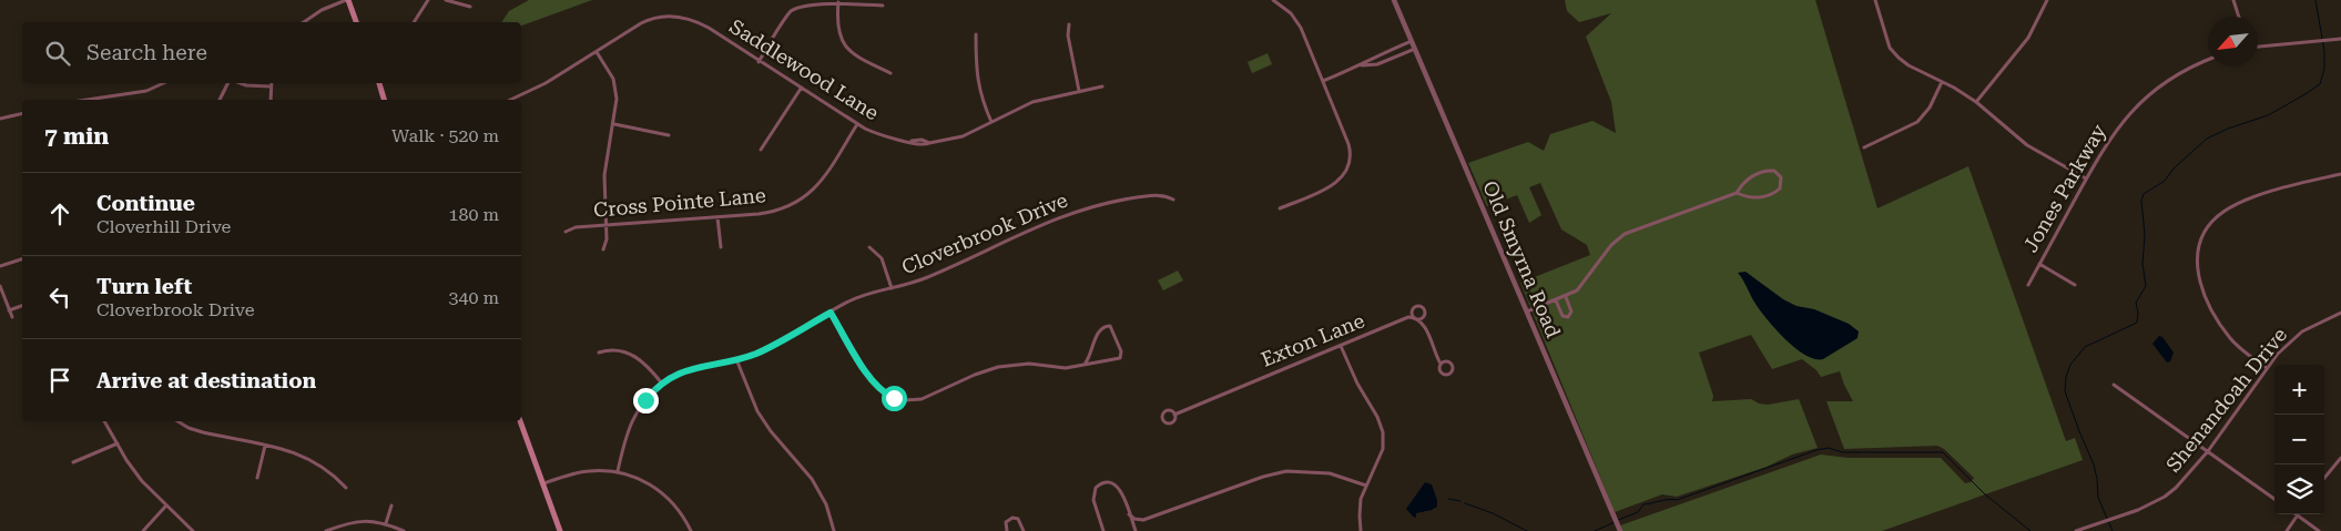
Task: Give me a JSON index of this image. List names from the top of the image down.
{
  "streets": {
    "street": [
      "Saddlewood Lane",
      "Jones Parkway",
      "Cross Pointe Lane",
      "Cloverbrook Drive",
      "Old Smyrna Road",
      "Exton Lane",
      "Shenandoah Drive"
    ]
  },
  "crossings": [
    ["Saddlewood Lane", "Cross Pointe Lane"]
  ],
  "north": "bottom left",
  "page": {
    "search": "Search here",
    "heading": ["7 min", "Walk · 520 m"],
    "list": [
      ["Continue", "Cloverhill Drive", "180 m"],
      ["Turn left", "Cloverbrook Drive", "340 m"],
      "Arrive at destination"
    ],
    "map_buttons": ["+", "−"]
  }
}
